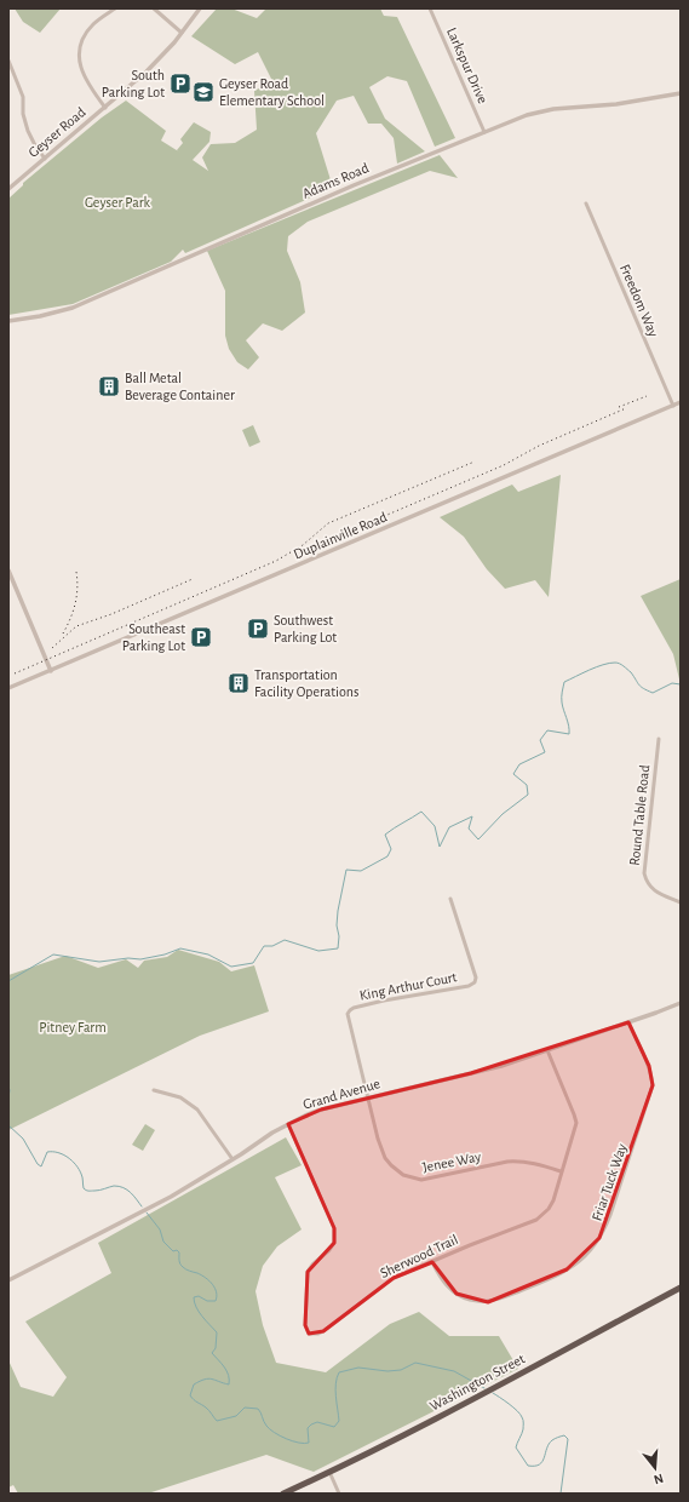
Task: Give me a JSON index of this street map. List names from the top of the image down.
{
  "streets": {
    "highway": ["Washington Street"],
    "street": [
      "Larkspur Drive",
      "Geyser Road",
      "Adams Road",
      "Freedom Way",
      "Duplainville Road",
      "Round Table Road",
      "King Arthur Court",
      "Grand Avenue",
      "Jenee Way",
      "Friar Tuck Way",
      "Sherwood Trail"
    ]
  },
  "crossings": [
    ["Larkspur Drive", "Adams Road"],
    ["Freedom Way", "Duplainville Road"],
    ["King Arthur Court", "Jenee Way"],
    ["Grand Avenue", "Jenee Way"],
    ["Grand Avenue", "Friar Tuck Way"],
    ["Grand Avenue", "Sherwood Trail"],
    ["Jenee Way", "Sherwood Trail"],
    ["Friar Tuck Way", "Sherwood Trail"]
  ],
  "parks": ["Geyser Park", "Pitney Farm"],
  "places": {
    "parking": ["South Parking Lot", "Southwest Parking Lot", "Southeast Parking Lot"],
    "school or university": ["Geyser Road Elementary School"],
    "building": ["Ball Metal Beverage Container", "Transportation Facility Operations"]
  },
  "north": "bottom"
}
